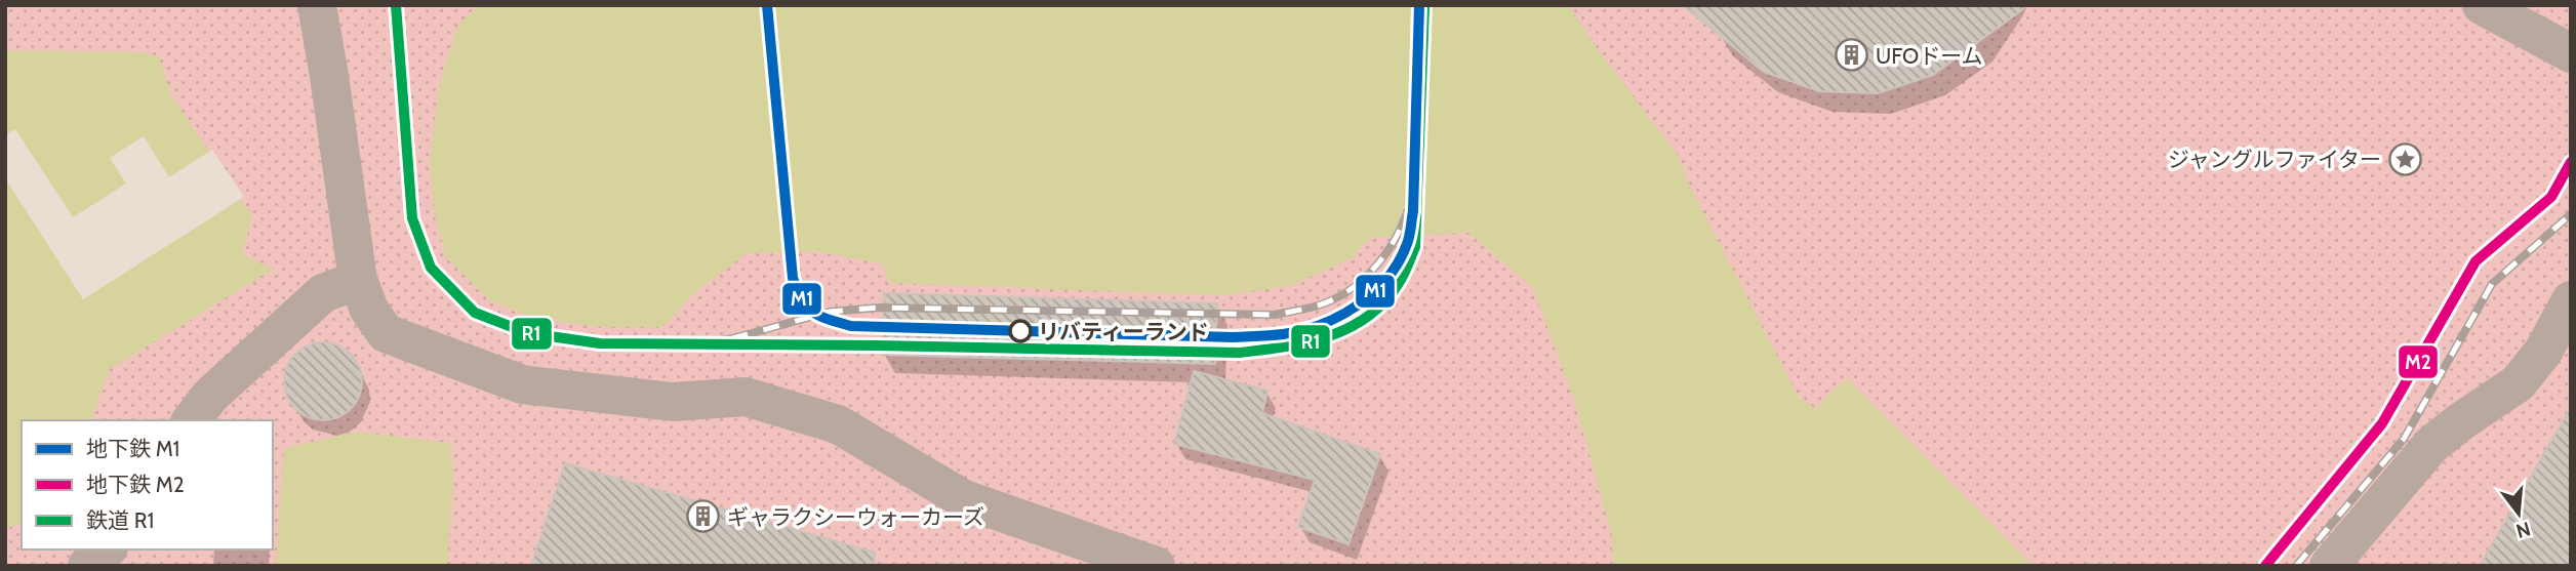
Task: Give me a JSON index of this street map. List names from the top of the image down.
{
  "places": {
    "building": ["UFOドーム", "ギャラクシーウォーカーズ"],
    "place": ["ジャングルファイター"],
    "other": ["リバティーランド"]
  },
  "lines": ["metro line M1", "rail line R1", "metro line M2"],
  "legend": ["地下鉄 M1", "地下鉄 M2", "鉄道 R1"],
  "north": "bottom"
}
